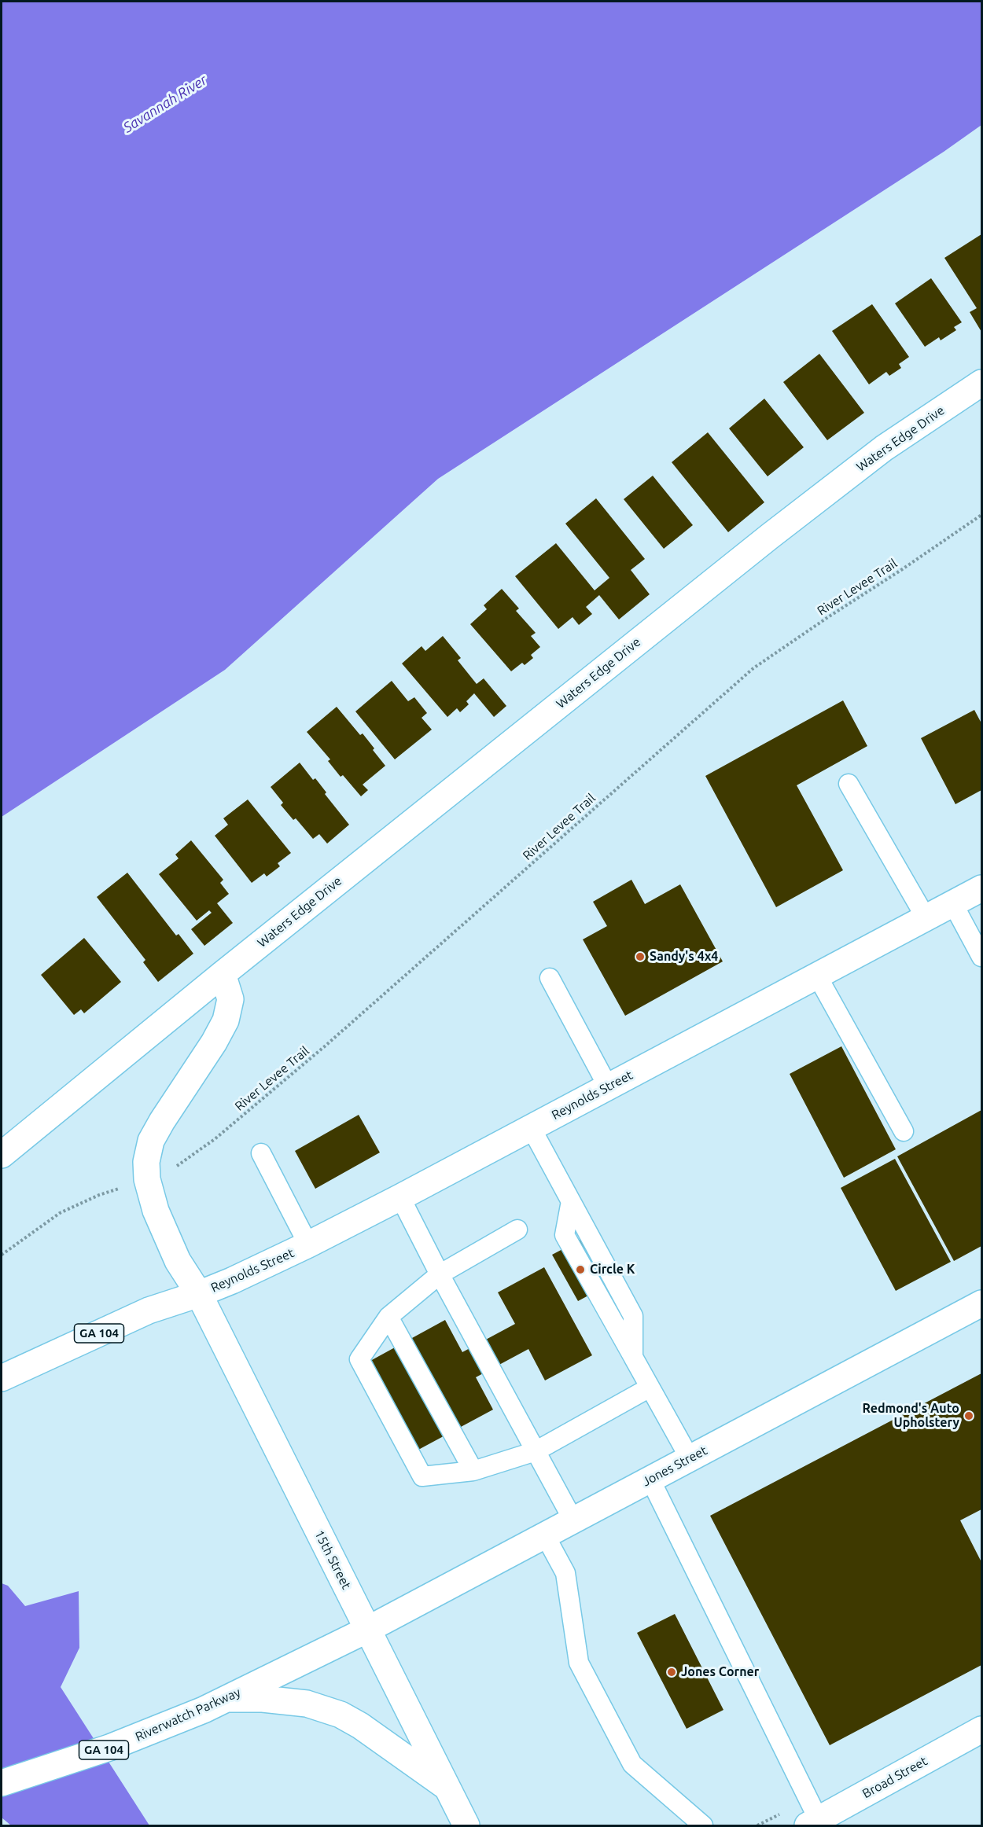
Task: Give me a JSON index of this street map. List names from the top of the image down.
{
  "streets": {
    "main road": [
      "Waters Edge Drive",
      "Reynolds Street",
      "GA 104",
      "Jones Street",
      "15th Street",
      "Riverwatch Parkway",
      "Broad Street"
    ],
    "path": ["River Levee Trail"]
  },
  "crossings": [
    ["Reynolds Street", "GA 104"],
    ["Reynolds Street", "15th Street"],
    ["GA 104", "15th Street"],
    ["Jones Street", "15th Street"],
    ["Jones Street", "Riverwatch Parkway"],
    ["15th Street", "Riverwatch Parkway"]
  ],
  "water": ["Savannah River"],
  "places": [
    "Sandy's 4x4",
    "Circle K",
    "Redmond's Auto Upholstery",
    "Jones Corner"
  ]
}
